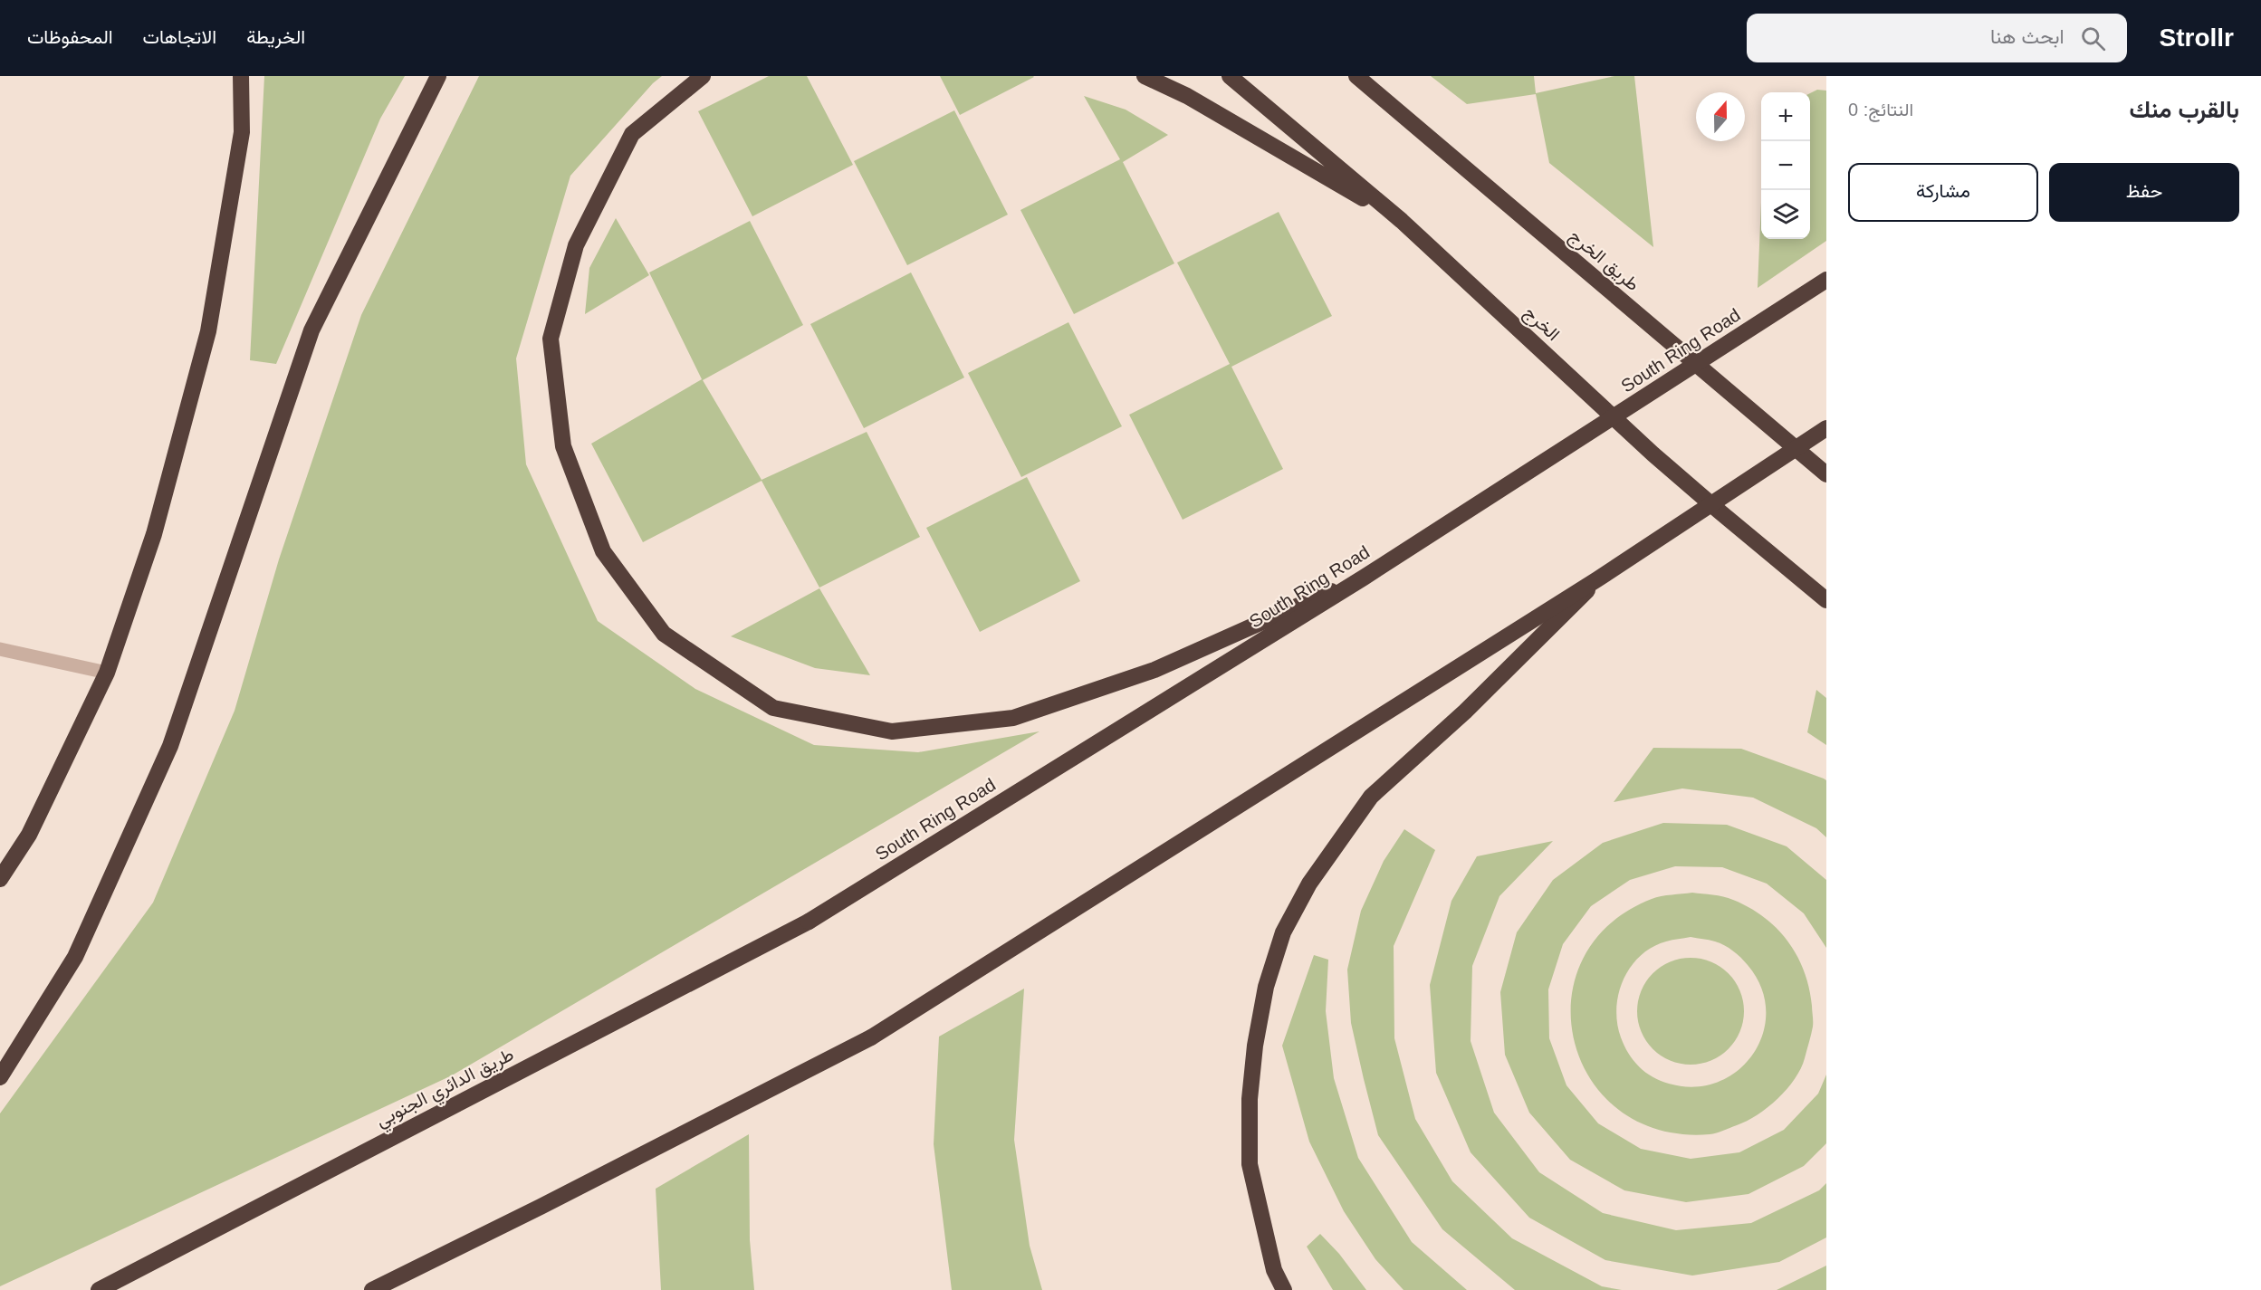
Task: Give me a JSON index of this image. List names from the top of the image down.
{
  "streets": {
    "highway": [
      "طريق الخرج",
      "الخرج",
      "South Ring Road",
      "طريق الدائري الجنوبي"
    ]
  },
  "crossings": [
    ["South Ring Road", "طريق الدائري الجنوبي"]
  ],
  "north": "top",
  "page": {
    "header": "Strollr",
    "search": "ابحث هنا",
    "nav": ["الخريطة", "الاتجاهات", "المحفوظات"],
    "heading": ["بالقرب منك", "النتائج: 0"],
    "map_buttons": ["+", "−"],
    "buttons": ["حفظ", "مشاركة"]
  }
}
